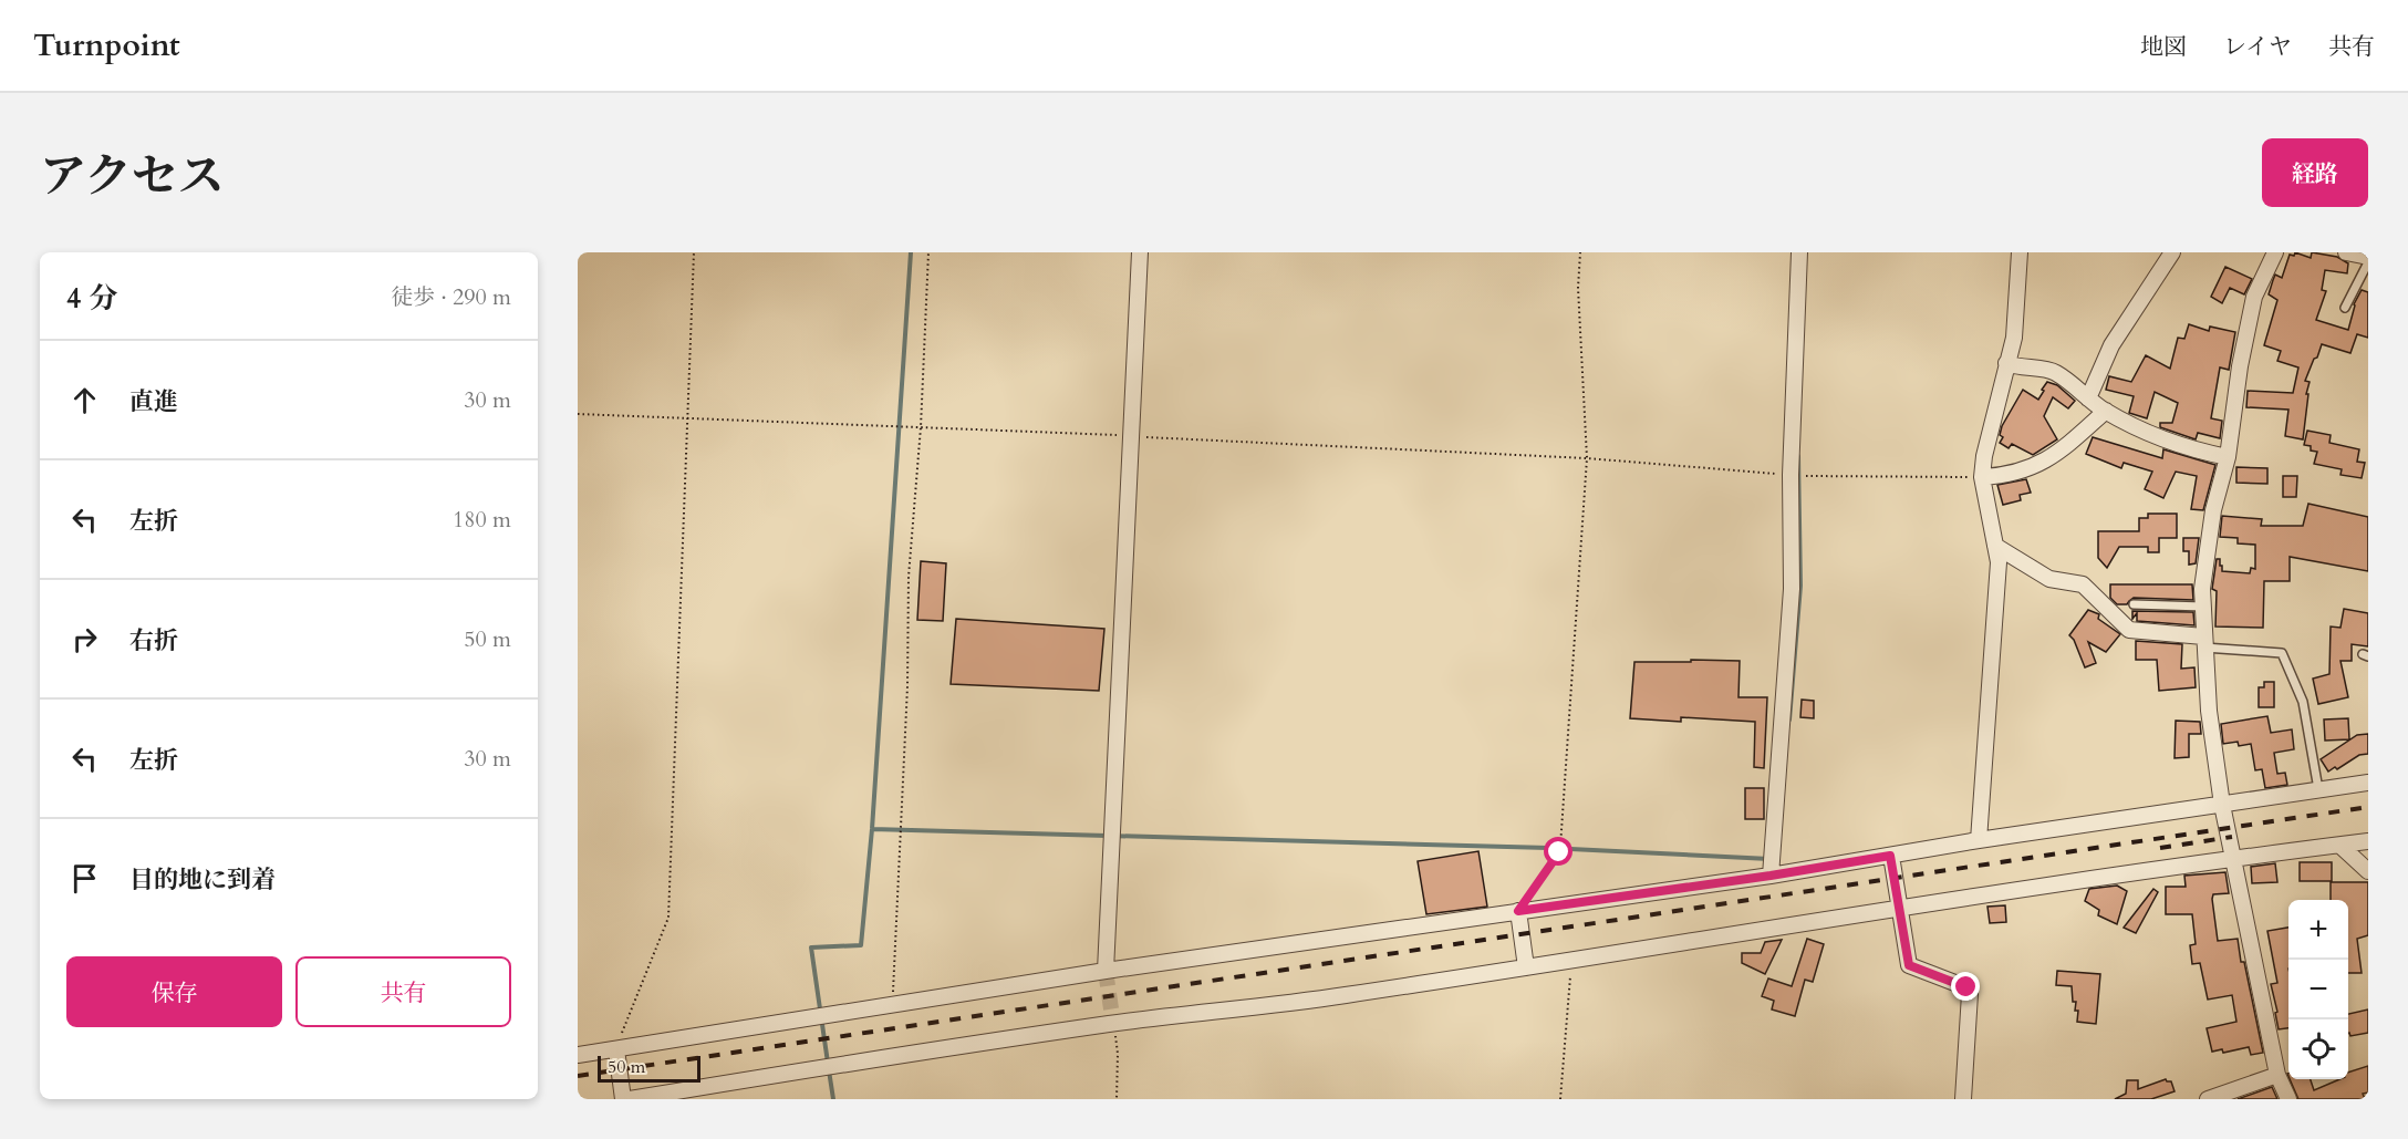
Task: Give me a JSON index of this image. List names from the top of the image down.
{
  "scale_bar": "50 m",
  "page": {
    "header": "Turnpoint",
    "nav": ["地図", "レイヤ", "共有"],
    "title": "アクセス",
    "buttons": [
      "経路",
      ["保存", "共有"]
    ],
    "heading": ["4 分", "徒歩 · 290 m"],
    "list": [
      ["直進", "30 m"],
      ["左折", "180 m"],
      ["右折", "50 m"],
      ["左折", "30 m"],
      "目的地に到着"
    ],
    "map_buttons": ["+", "−"],
    "scale": "50 m"
  }
}
